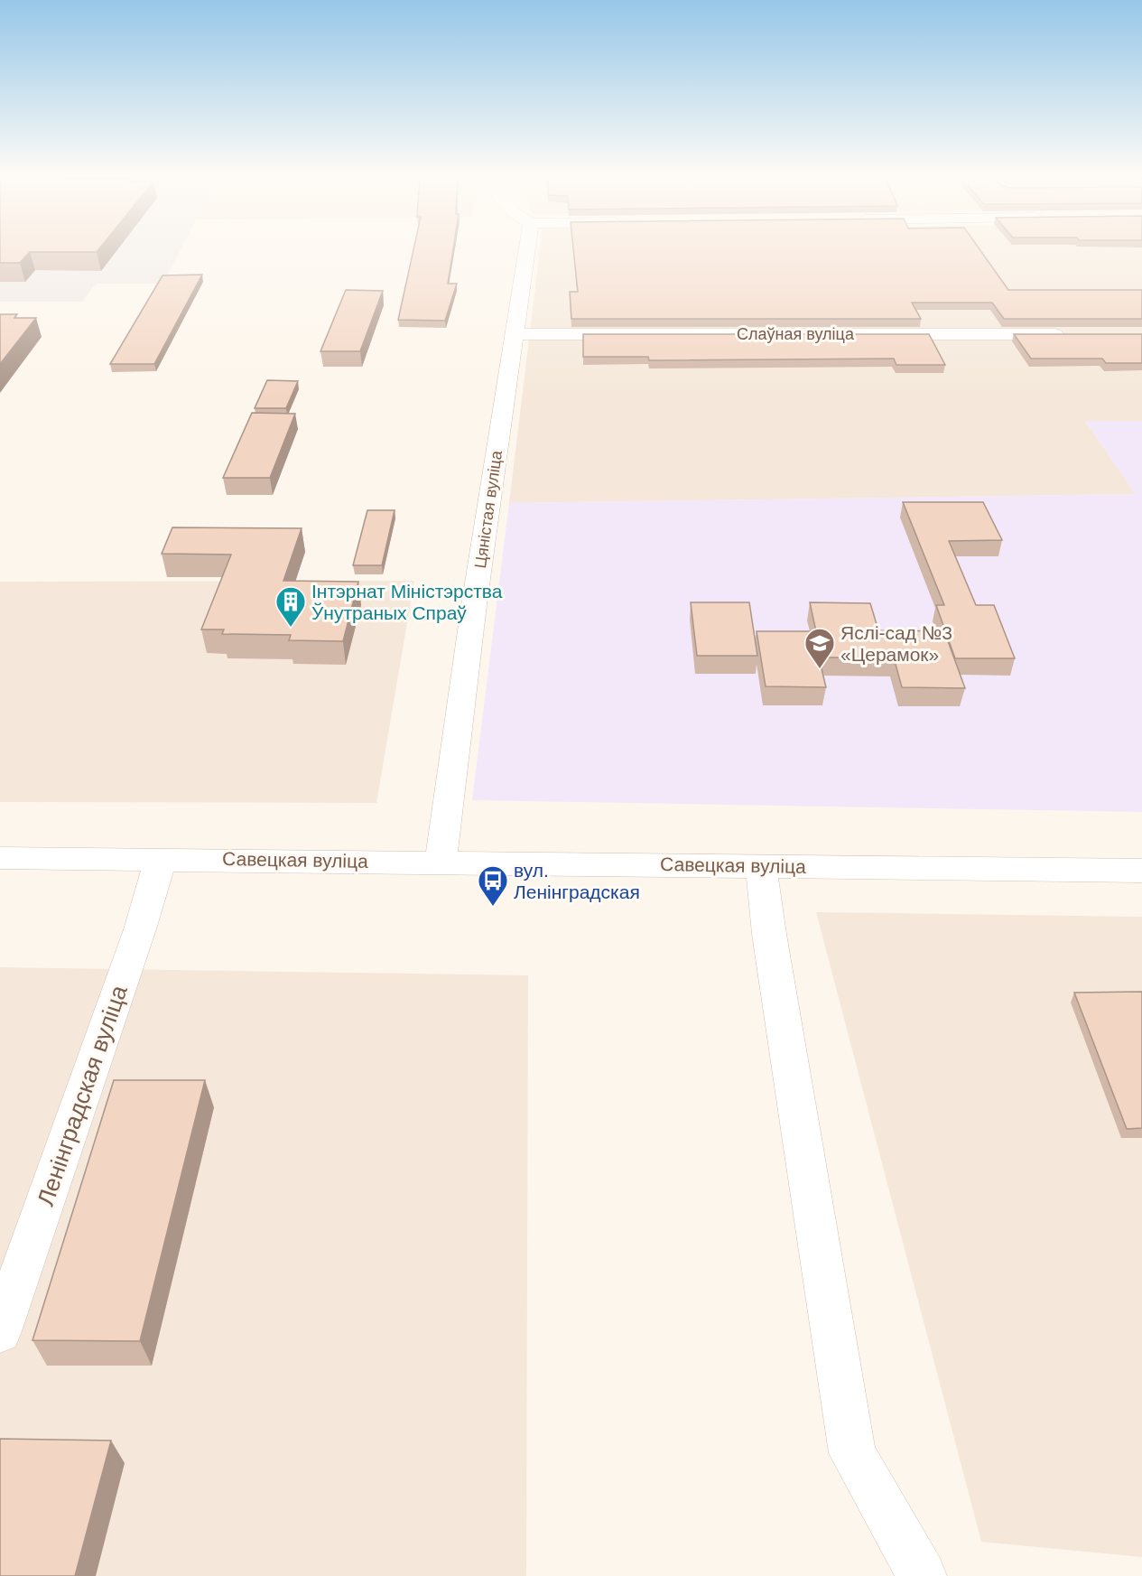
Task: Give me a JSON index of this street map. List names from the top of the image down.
{
  "streets": {
    "street": [
      "Слаўная вуліца",
      "Цяністая вуліца",
      "Савецкая вуліца",
      "Ленінградская вуліца"
    ]
  },
  "crossings": [
    ["Слаўная вуліца", "Цяністая вуліца"],
    ["Цяністая вуліца", "Савецкая вуліца"],
    ["Савецкая вуліца", "Ленінградская вуліца"]
  ],
  "places": {
    "building": ["Інтэрнат Міністэрства Ўнутраных Спраў"],
    "school or university": ["Яслі-сад №3 «Церамок»"],
    "bus stop": ["вул. Ленінградская"]
  }
}
